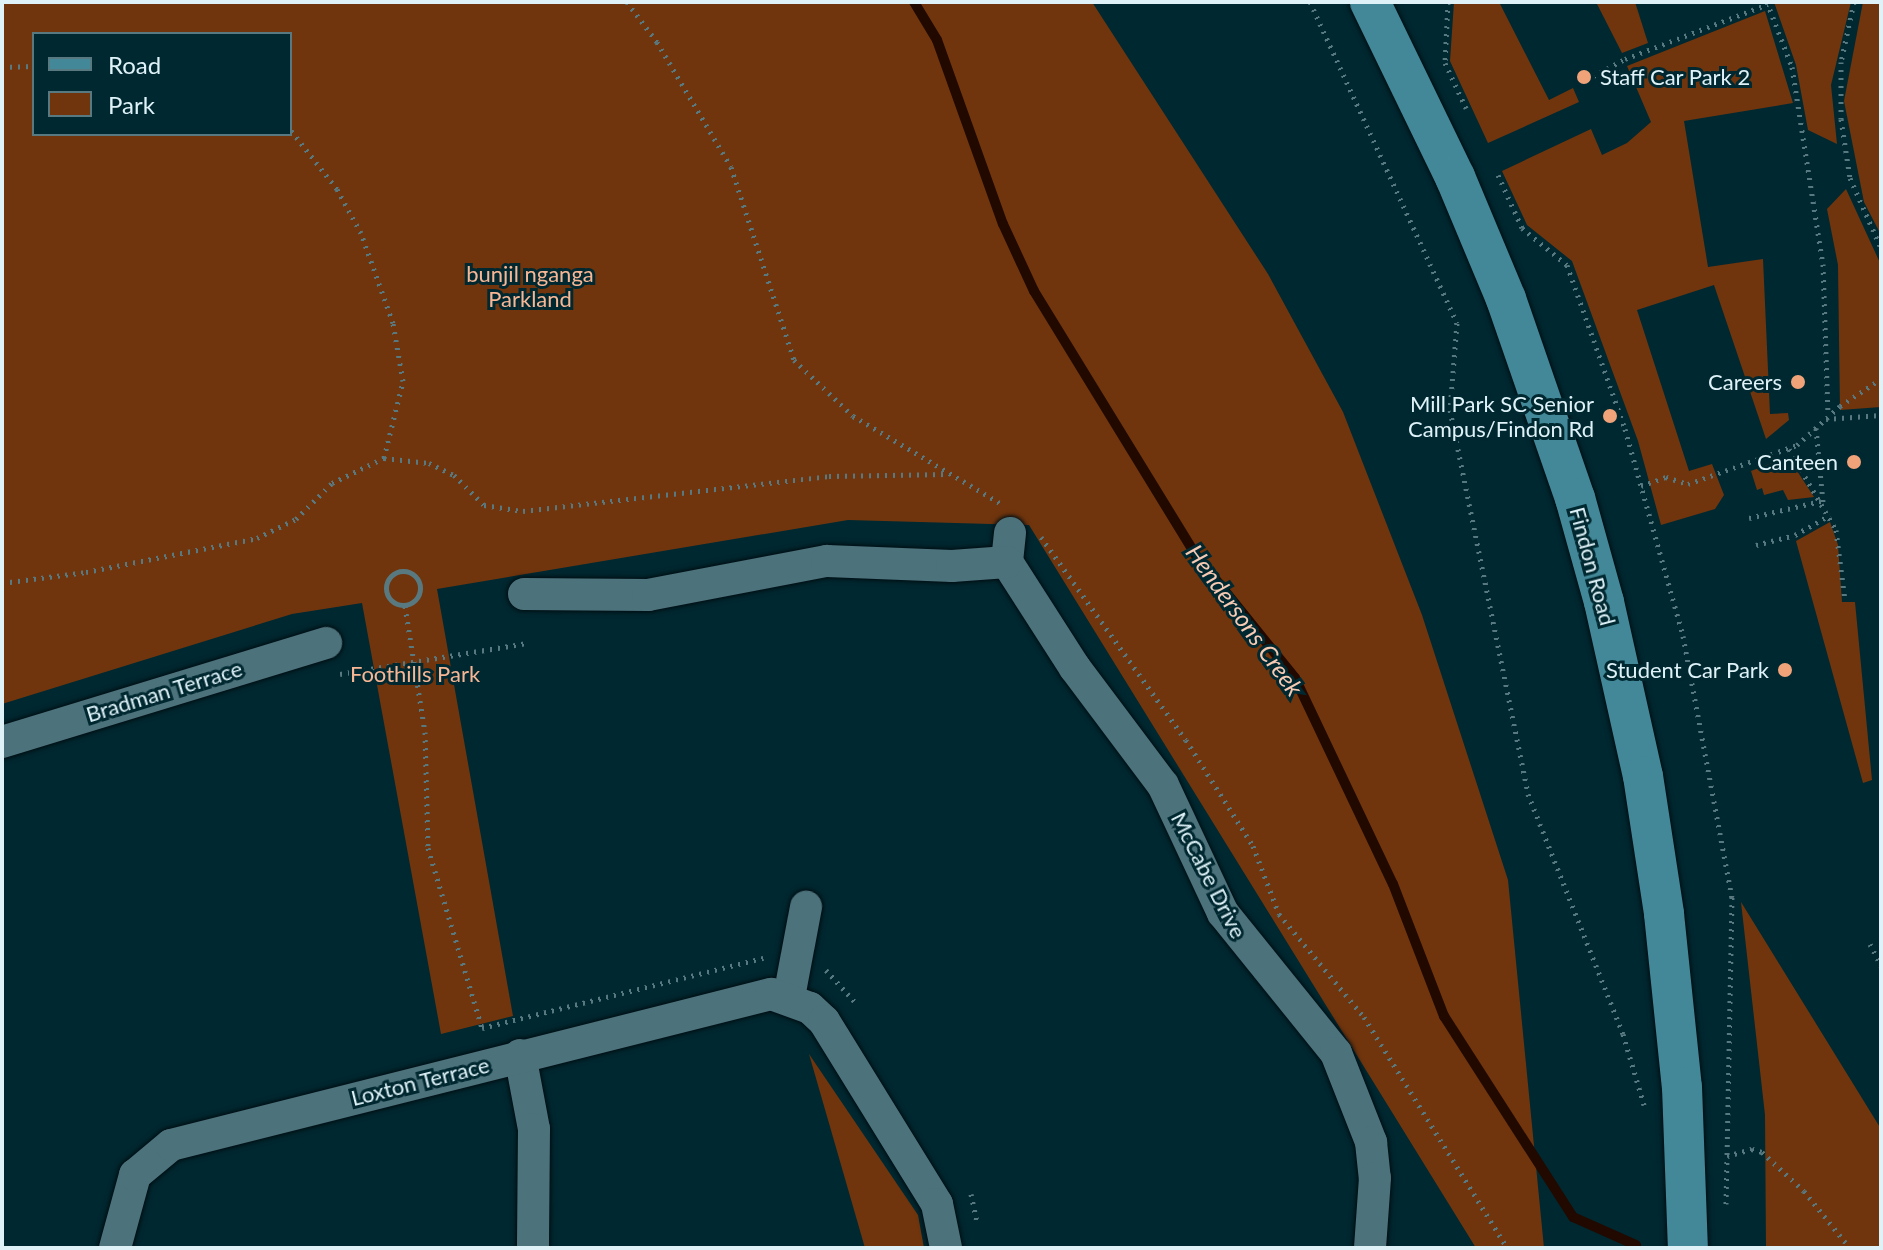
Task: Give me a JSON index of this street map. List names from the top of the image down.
{
  "streets": {
    "main road": ["Findon Road"],
    "street": ["Bradman Terrace", "McCabe Drive", "Loxton Terrace"]
  },
  "water": ["Hendersons Creek"],
  "parks": ["bunjil nganga Parkland", "Foothills Park"],
  "places": [
    "Staff Car Park 2",
    "Careers",
    "Mill Park SC Senior Campus/Findon Rd",
    "Canteen",
    "Student Car Park"
  ],
  "legend": ["Road", "Park"]
}
